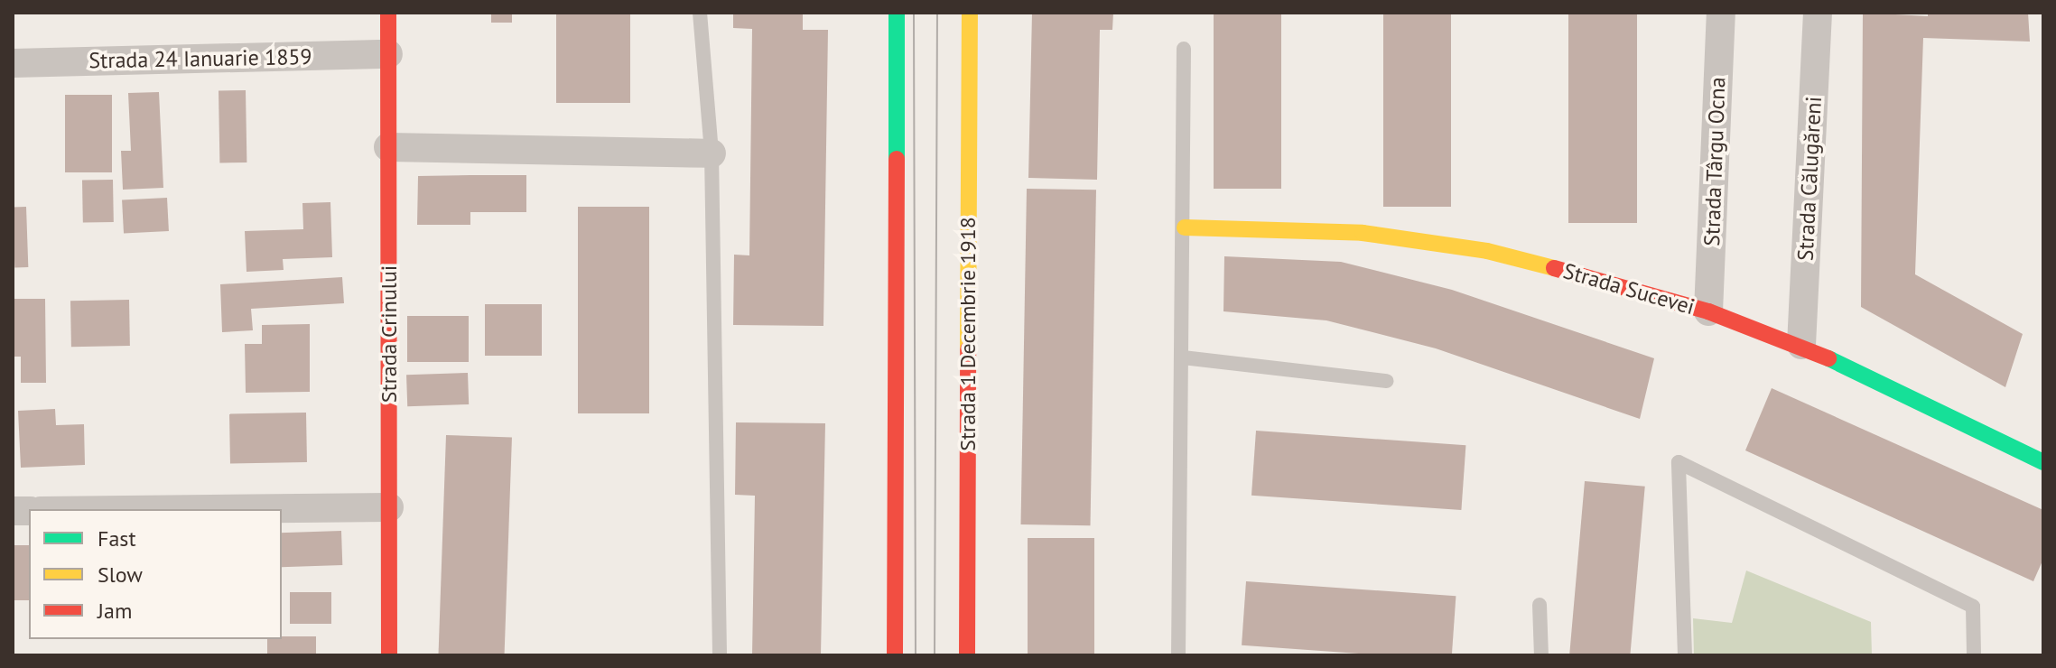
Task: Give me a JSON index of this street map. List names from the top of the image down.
{
  "streets": {
    "street": [
      "Strada 24 Ianuarie 1859",
      "Strada Târgu Ocna",
      "Strada Călugăreni",
      "Strada Sucevei",
      "Strada Crinului",
      "Strada 1 Decembrie 1918"
    ]
  },
  "crossings": [
    ["Strada 24 Ianuarie 1859", "Strada Crinului"],
    ["Strada Târgu Ocna", "Strada Sucevei"],
    ["Strada Călugăreni", "Strada Sucevei"]
  ],
  "legend": ["Fast", "Slow", "Jam"]
}
